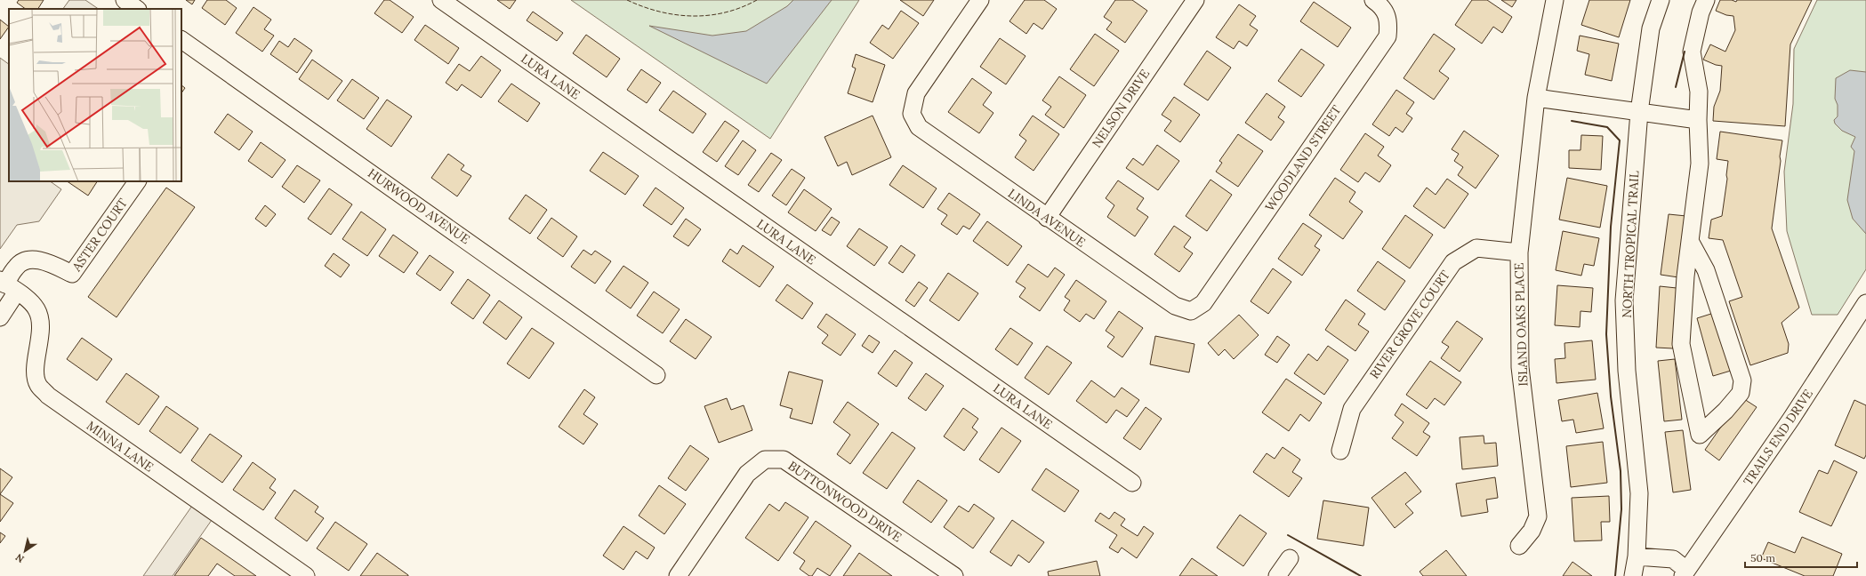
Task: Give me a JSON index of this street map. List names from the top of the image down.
{
  "streets": {
    "street": [
      "LURA LANE",
      "NELSON DRIVE",
      "WOODLAND STREET",
      "HURWOOD AVENUE",
      "LINDA AVENUE",
      "ASTER COURT",
      "NORTH TROPICAL TRAIL",
      "RIVER GROVE COURT",
      "ISLAND OAKS PLACE",
      "TRAILS END DRIVE",
      "MINNA LANE",
      "BUTTONWOOD DRIVE"
    ]
  },
  "crossings": [
    ["NELSON DRIVE", "LINDA AVENUE"],
    ["WOODLAND STREET", "LINDA AVENUE"],
    ["ASTER COURT", "MINNA LANE"],
    ["NORTH TROPICAL TRAIL", "TRAILS END DRIVE"],
    ["RIVER GROVE COURT", "ISLAND OAKS PLACE"]
  ],
  "scale_bar": "50 m",
  "north": "bottom left"
}
